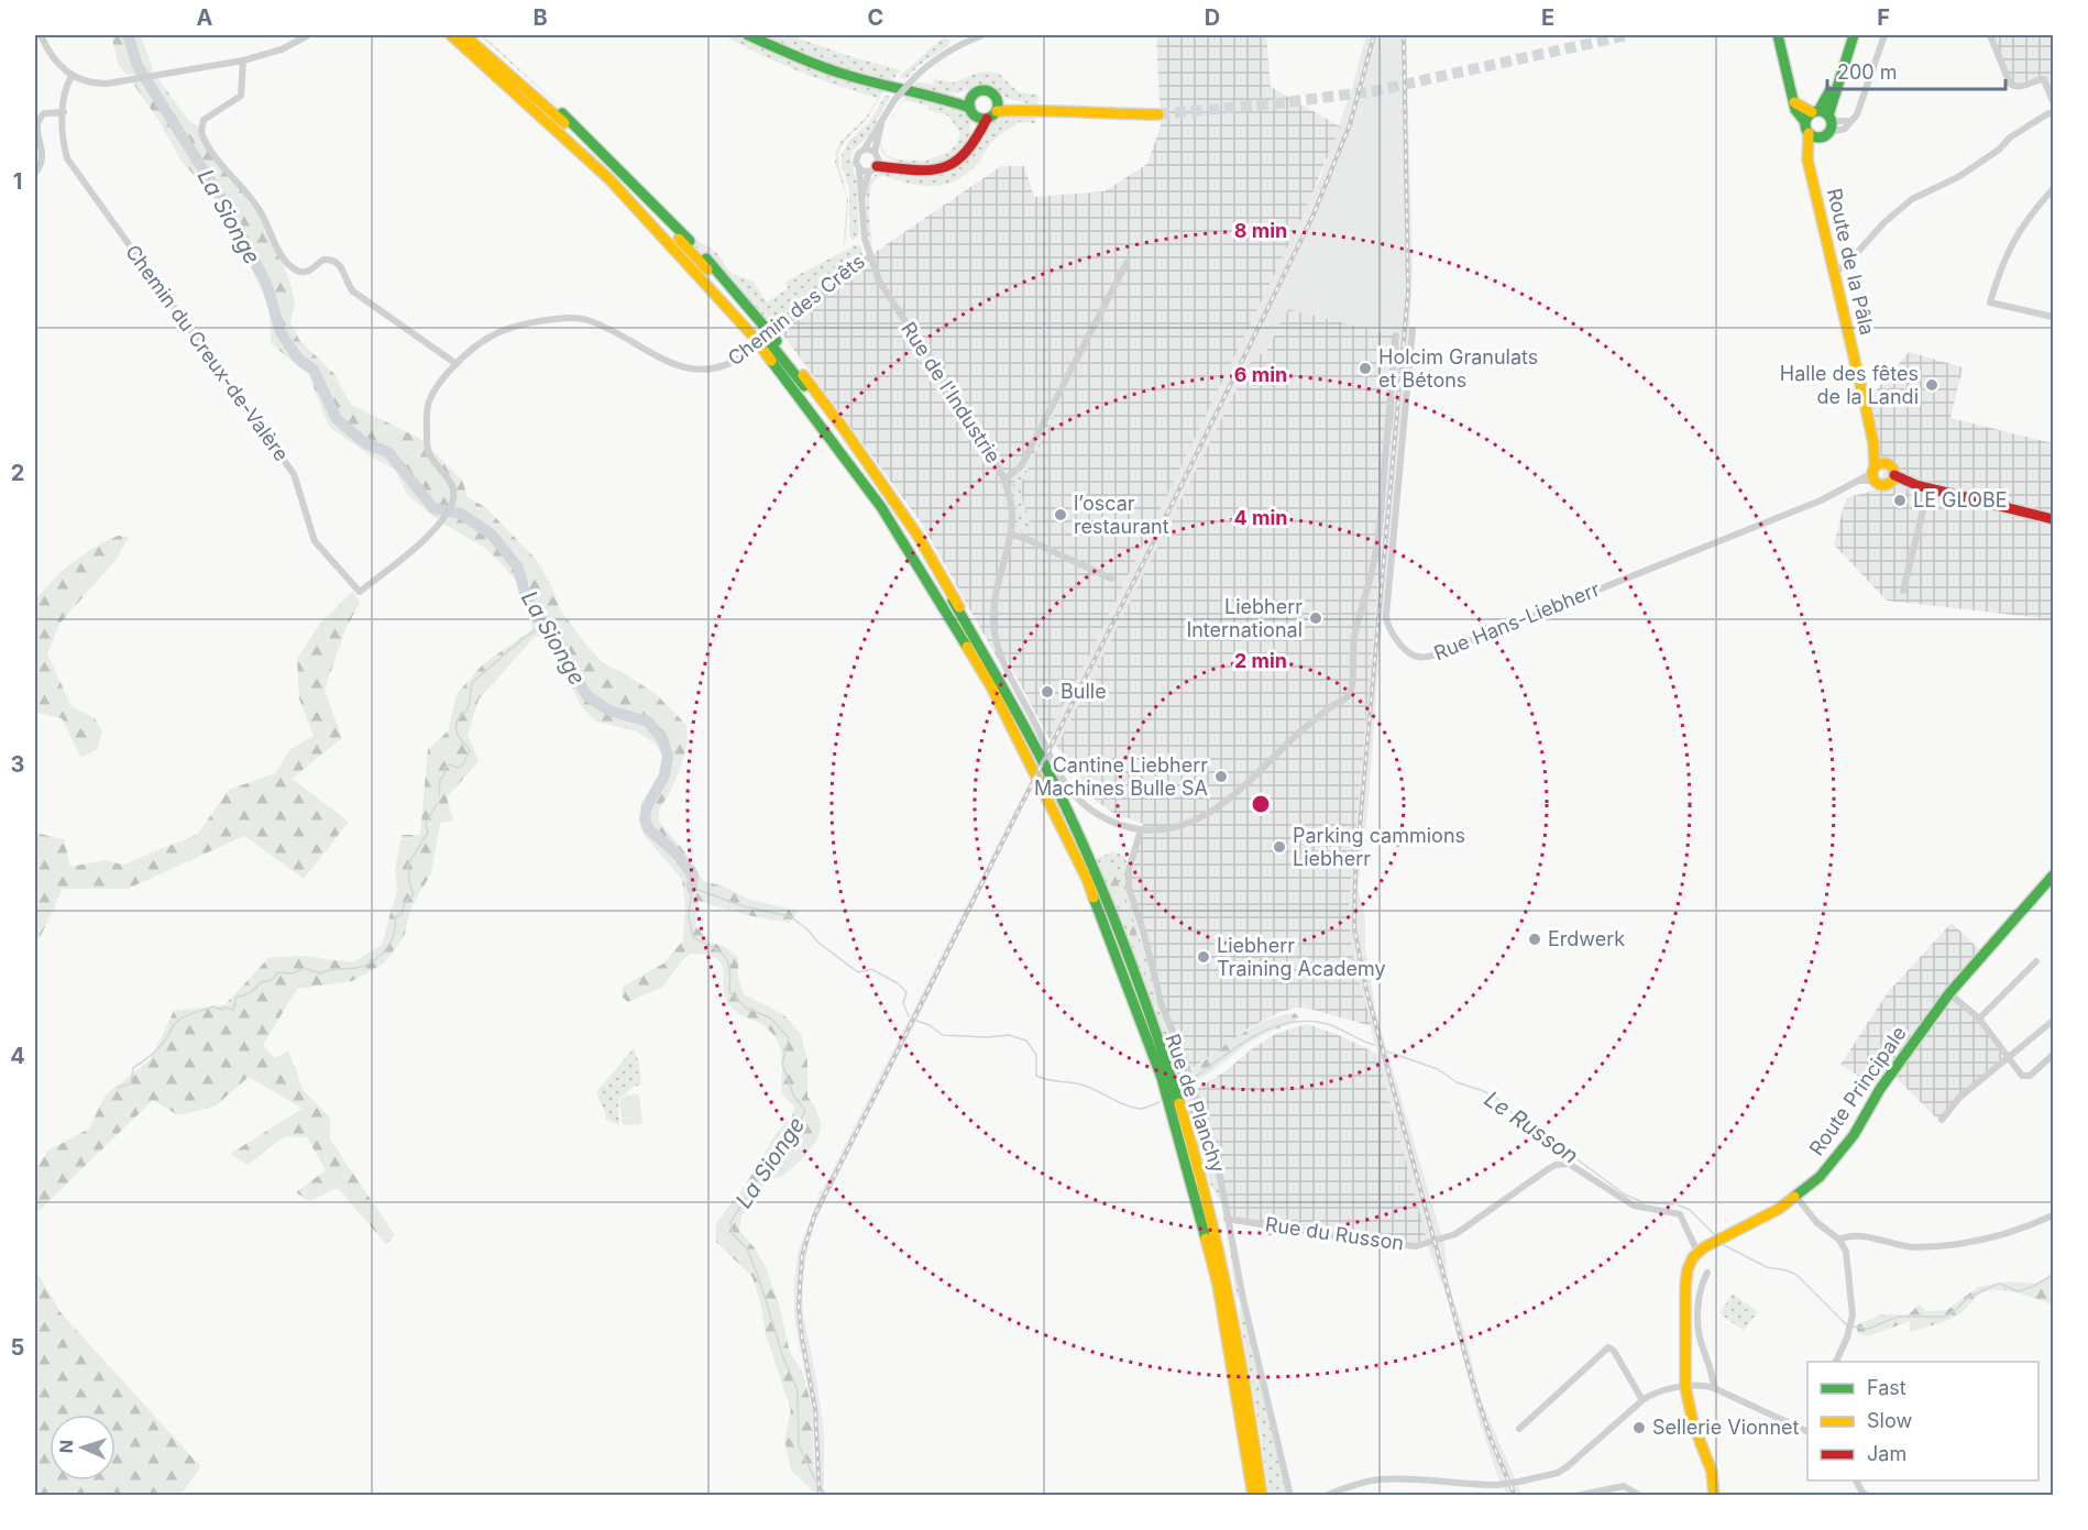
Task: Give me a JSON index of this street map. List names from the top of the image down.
{
  "streets": {
    "main road": ["Route de la Pâla", "Route Principale"],
    "street": [
      "Chemin des Crêts",
      "Chemin du Creux-de-Valère",
      "Rue de l'Industrie",
      "Rue Hans-Liebherr",
      "Rue de Planchy",
      "Rue du Russon"
    ]
  },
  "crossings": [
    ["Route de la Pâla", "Rue Hans-Liebherr"],
    ["Chemin des Crêts", "Chemin du Creux-de-Valère"],
    ["Chemin des Crêts", "Rue de l'Industrie"],
    ["Rue de l'Industrie", "Rue de Planchy"],
    ["Route Principale", "Rue du Russon"],
    ["Rue de Planchy", "Rue du Russon"]
  ],
  "water": ["La Sionge", "Le Russon"],
  "places": [
    "Holcim Granulats et Bétons",
    "Halle des fêtes de la Landi",
    "LE GLOBE",
    "l’oscar restaurant",
    "Liebherr International",
    "Bulle",
    "Cantine Liebherr Machines Bulle SA",
    "Parking cammions Liebherr",
    "Erdwerk",
    "Liebherr Training Academy",
    "Sellerie Vionnet"
  ],
  "legend": ["Fast", "Slow", "Jam"],
  "scale_bar": "200 m",
  "north": "left",
  "grid": {
    "columns": [
      "A",
      "B",
      "C",
      "D",
      "E",
      "F"
    ],
    "rows": [
      "1",
      "2",
      "3",
      "4",
      "5"
    ]
  },
  "rings": [
    "8 min",
    "6 min",
    "4 min",
    "2 min"
  ]
}
